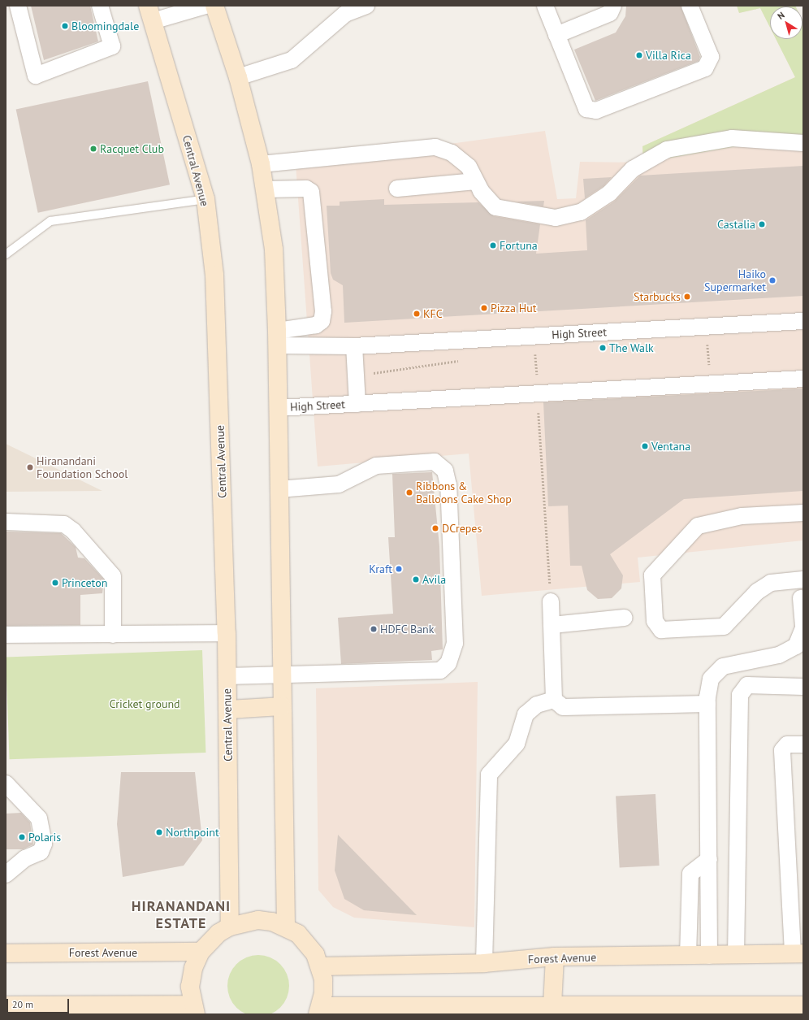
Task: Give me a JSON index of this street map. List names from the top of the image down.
{
  "streets": {
    "main road": ["Central Avenue", "Forest Avenue"],
    "street": ["High Street"]
  },
  "districts": ["HIRANANDANI ESTATE"],
  "parks": ["Cricket ground"],
  "places": [
    "Bloomingdale",
    "Villa Rica",
    "Racquet Club",
    "Castalia",
    "Fortuna",
    "Haiko Supermarket",
    "Starbucks",
    "Pizza Hut",
    "KFC",
    "The Walk",
    "Ventana",
    "Hiranandani Foundation School",
    "Ribbons & Balloons Cake Shop",
    "DCrepes",
    "Kraft",
    "Avila",
    "Princeton",
    "HDFC Bank",
    "Northpoint",
    "Polaris"
  ],
  "scale_bar": "20 m",
  "north": "top left"
}
